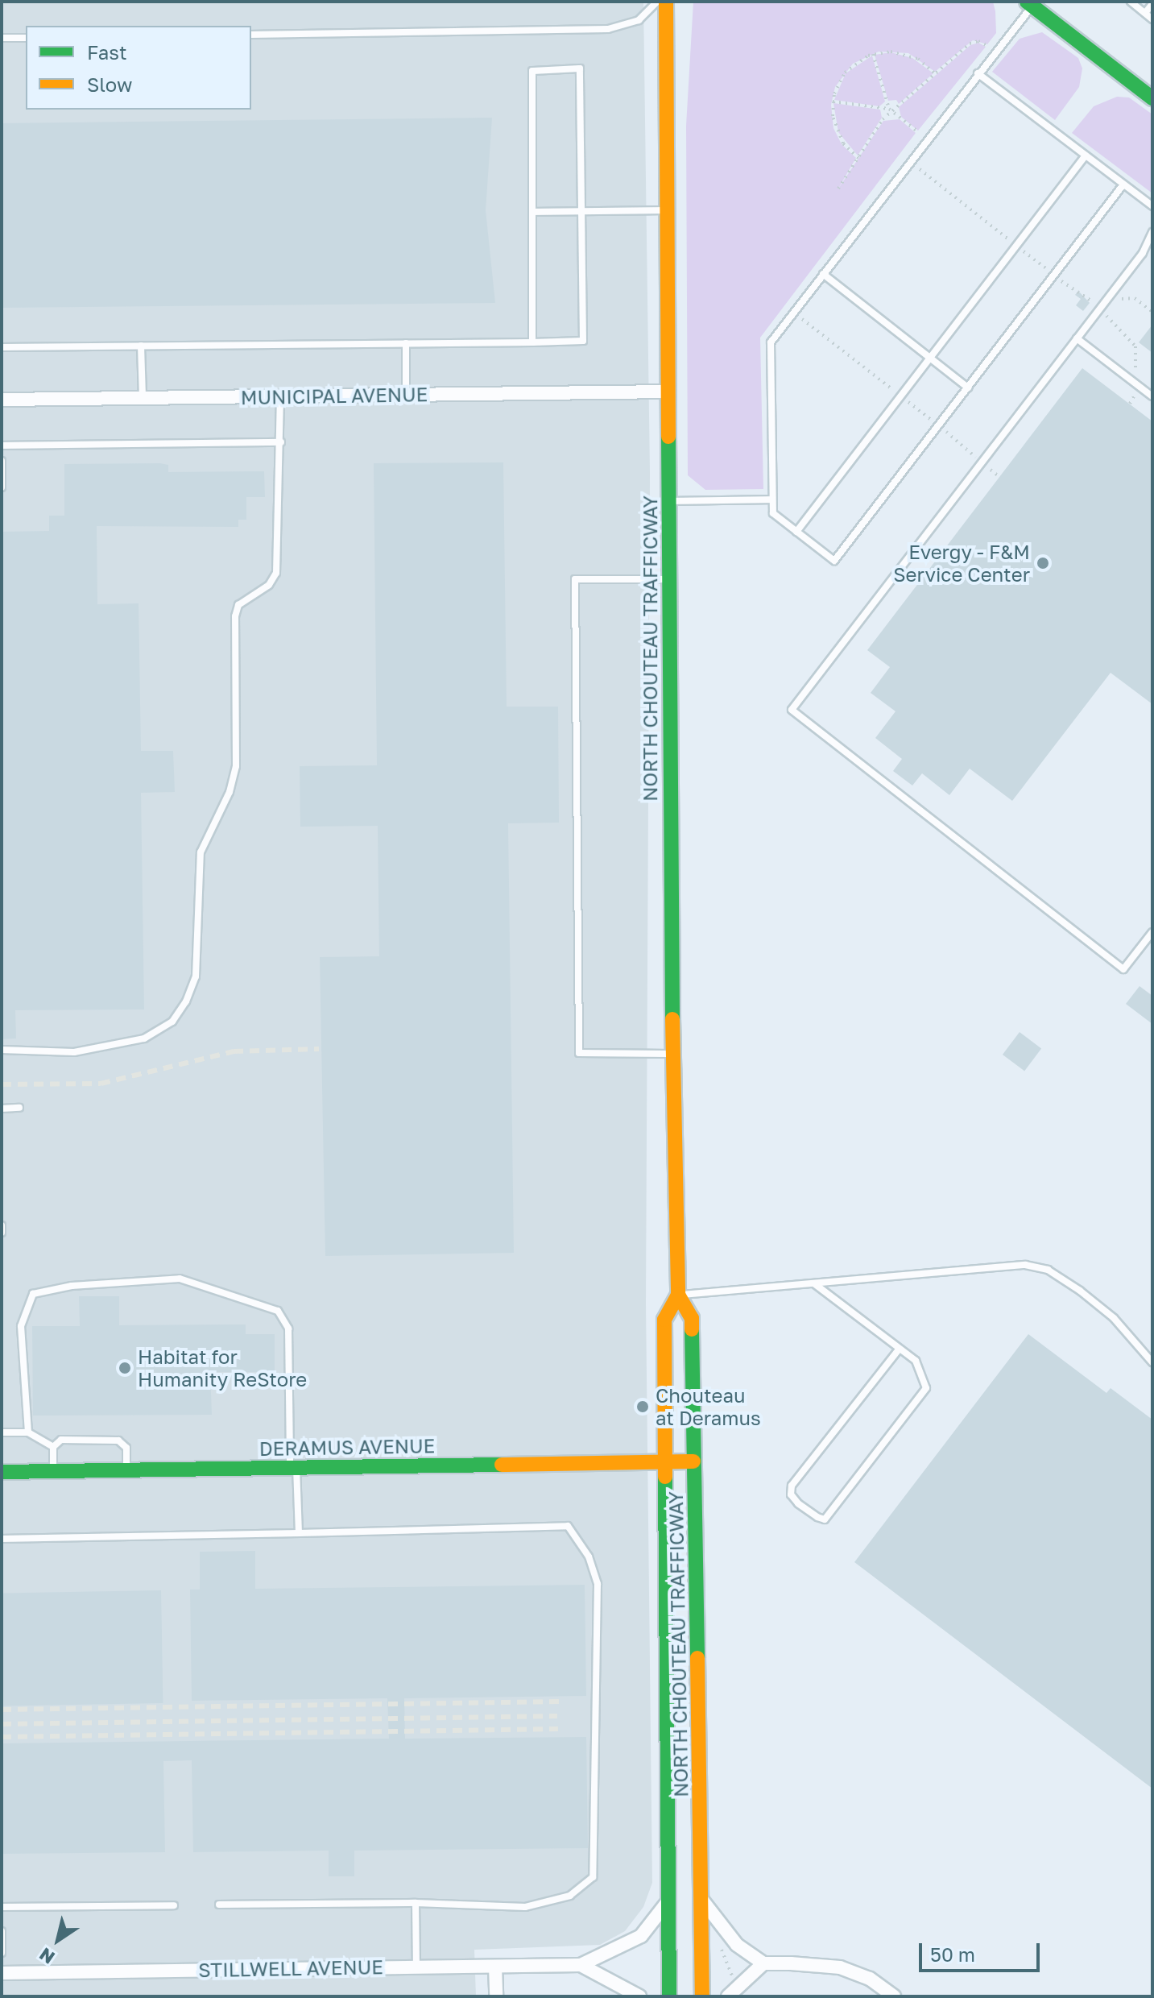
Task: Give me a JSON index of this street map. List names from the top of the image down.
{
  "streets": {
    "main road": ["NORTH CHOUTEAU TRAFFICWAY", "DERAMUS AVENUE"],
    "street": ["MUNICIPAL AVENUE", "STILLWELL AVENUE"]
  },
  "crossings": [
    ["MUNICIPAL AVENUE", "NORTH CHOUTEAU TRAFFICWAY"],
    ["NORTH CHOUTEAU TRAFFICWAY", "DERAMUS AVENUE"],
    ["NORTH CHOUTEAU TRAFFICWAY", "STILLWELL AVENUE"]
  ],
  "places": ["Evergy - F&M Service Center", "Habitat for Humanity ReStore", "Chouteau at Deramus"],
  "legend": ["Fast", "Slow"],
  "scale_bar": "50 m",
  "north": "bottom left"
}
